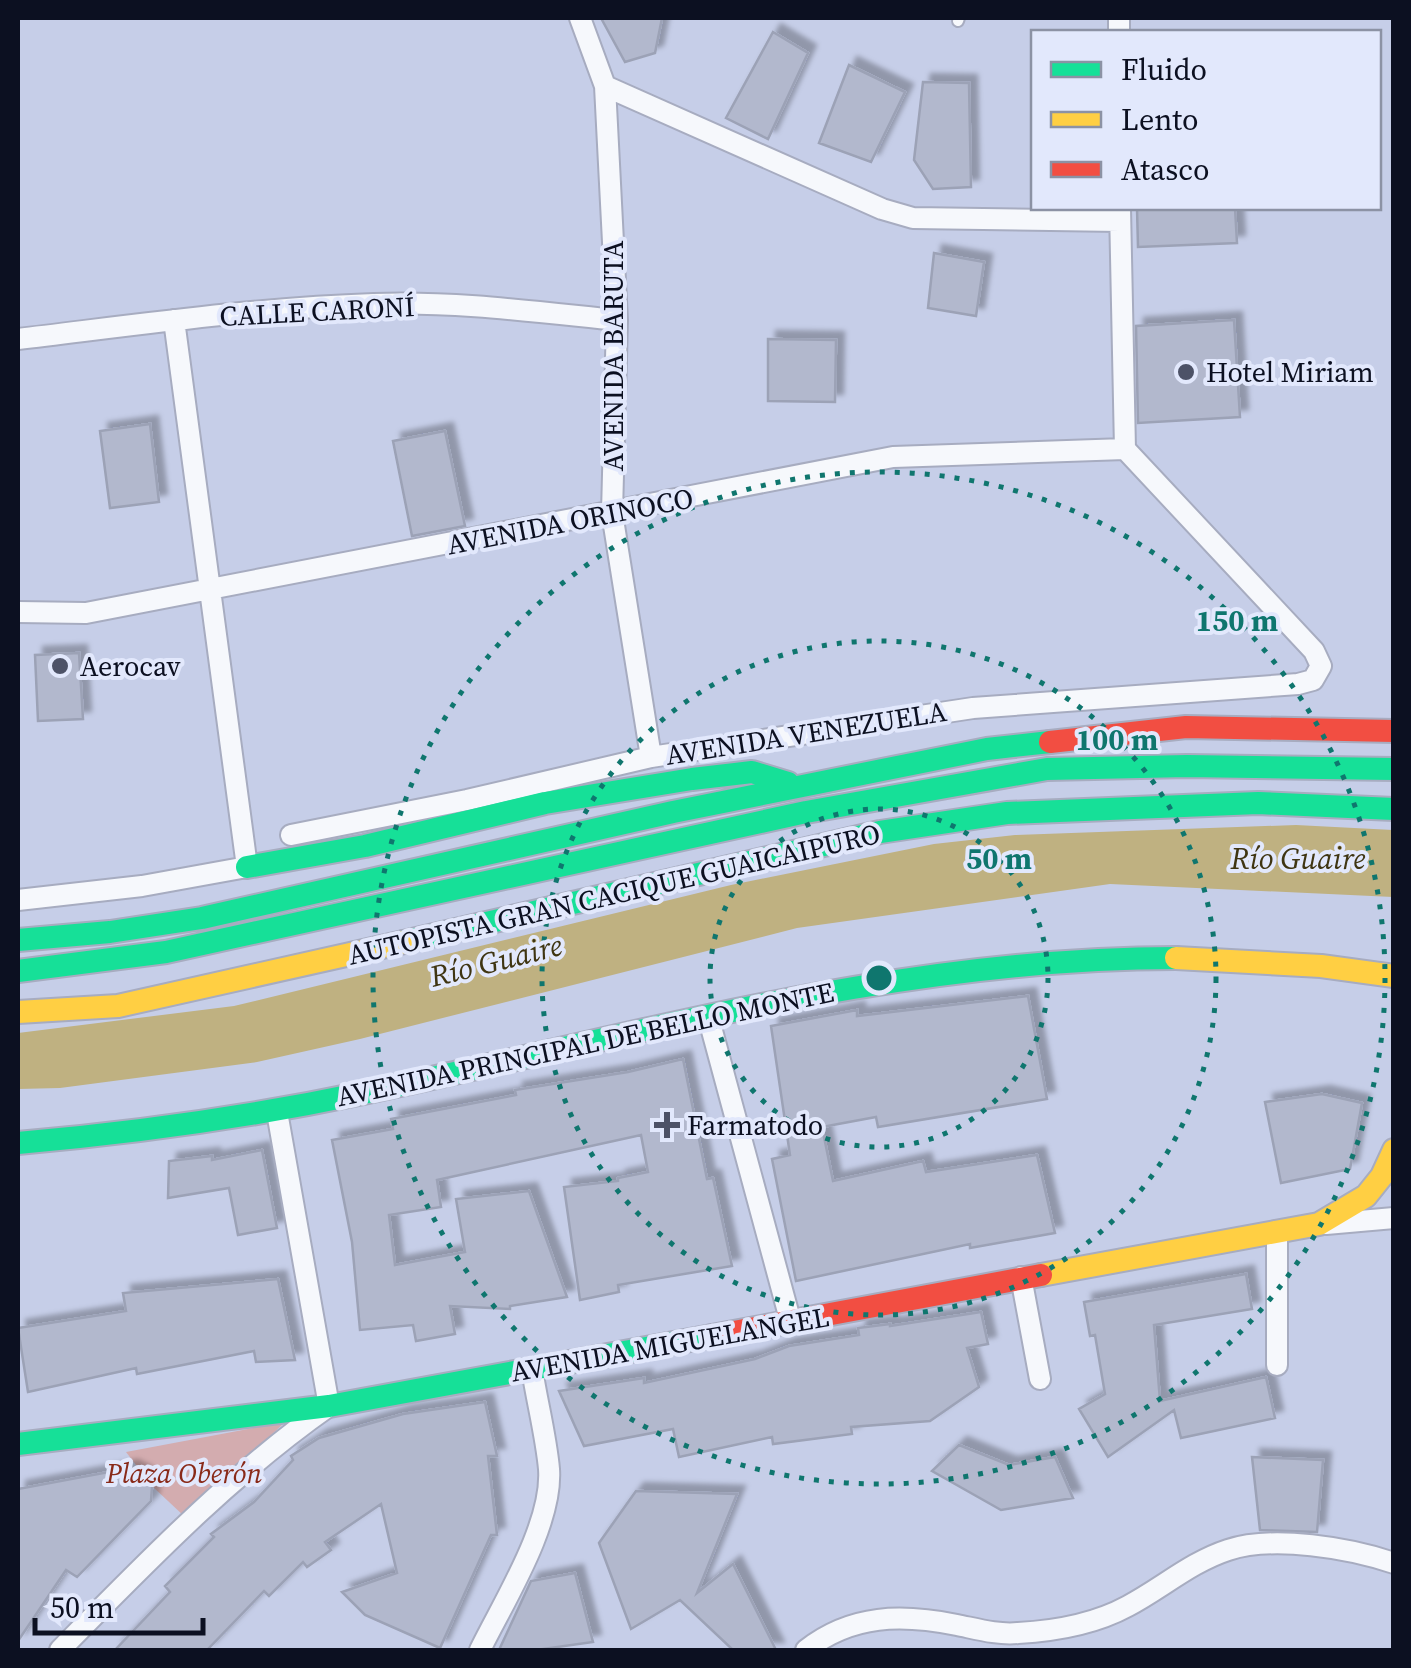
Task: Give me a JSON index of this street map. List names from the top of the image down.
{
  "streets": {
    "main road": ["AUTOPISTA GRAN CACIQUE GUAICAIPURO", "AVENIDA PRINCIPAL DE BELLO MONTE", "AVENIDA MIGUELANGEL"],
    "street": [
      "CALLE CARONÍ",
      "AVENIDA BARUTA",
      "AVENIDA ORINOCO",
      "AVENIDA VENEZUELA"
    ]
  },
  "crossings": [
    ["CALLE CARONÍ", "AVENIDA BARUTA"],
    ["AVENIDA BARUTA", "AVENIDA ORINOCO"],
    ["AVENIDA BARUTA", "AVENIDA VENEZUELA"],
    ["AVENIDA ORINOCO", "AVENIDA VENEZUELA"]
  ],
  "water": ["Río Guaire"],
  "parks": ["Plaza Oberón"],
  "places": {
    "other": ["Hotel Miriam", "Aerocav"],
    "health": ["Farmatodo"]
  },
  "legend": ["Fluido", "Lento", "Atasco"],
  "scale_bar": "50 m",
  "rings": ["150 m", "100 m", "50 m"]
}
